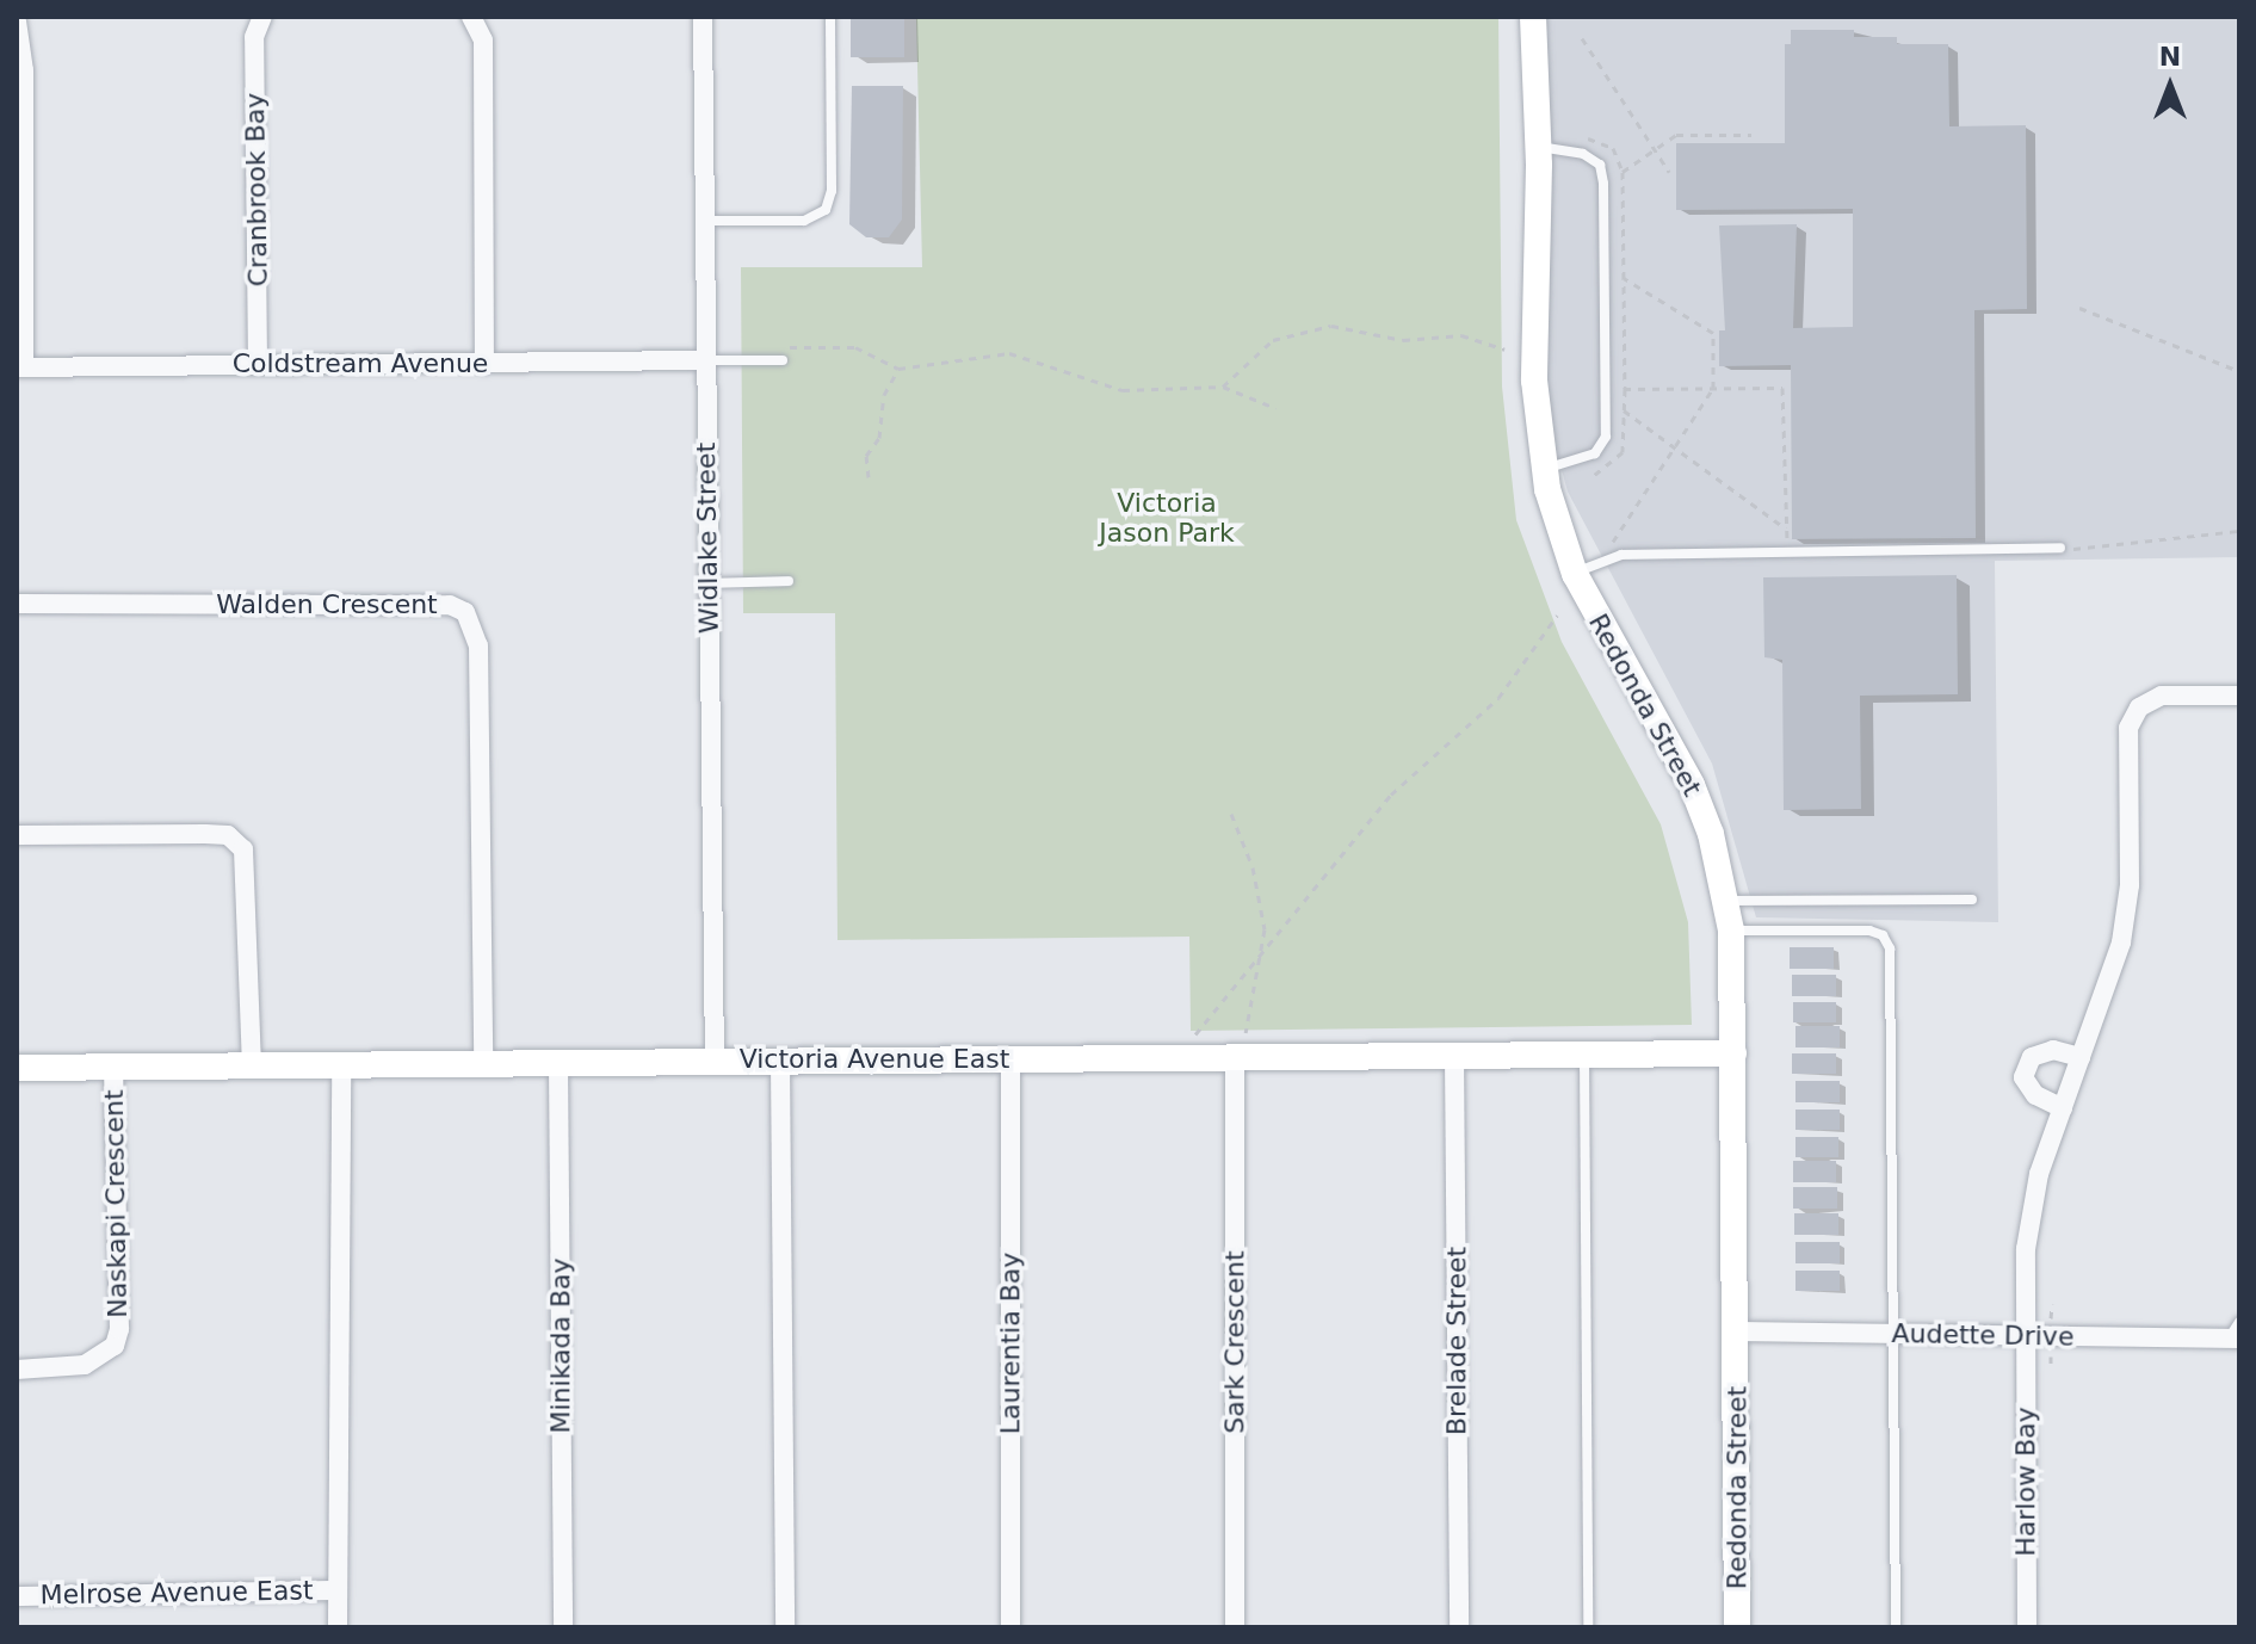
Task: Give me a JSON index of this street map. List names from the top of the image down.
{
  "streets": {
    "street": [
      "Cranbrook Bay",
      "Coldstream Avenue",
      "Widlake Street",
      "Walden Crescent",
      "Redonda Street",
      "Victoria Avenue East",
      "Naskapi Crescent",
      "Audette Drive",
      "Brelade Street",
      "Sark Crescent",
      "Laurentia Bay",
      "Minikada Bay",
      "Harlow Bay",
      "Melrose Avenue East"
    ]
  },
  "crossings": [
    ["Cranbrook Bay", "Coldstream Avenue"],
    ["Coldstream Avenue", "Widlake Street"],
    ["Widlake Street", "Victoria Avenue East"],
    ["Walden Crescent", "Victoria Avenue East"],
    ["Redonda Street", "Victoria Avenue East"],
    ["Redonda Street", "Audette Drive"],
    ["Victoria Avenue East", "Naskapi Crescent"],
    ["Victoria Avenue East", "Brelade Street"],
    ["Victoria Avenue East", "Sark Crescent"],
    ["Victoria Avenue East", "Laurentia Bay"],
    ["Victoria Avenue East", "Minikada Bay"],
    ["Audette Drive", "Harlow Bay"]
  ],
  "parks": ["Victoria Jason Park"],
  "north": "top"
}
